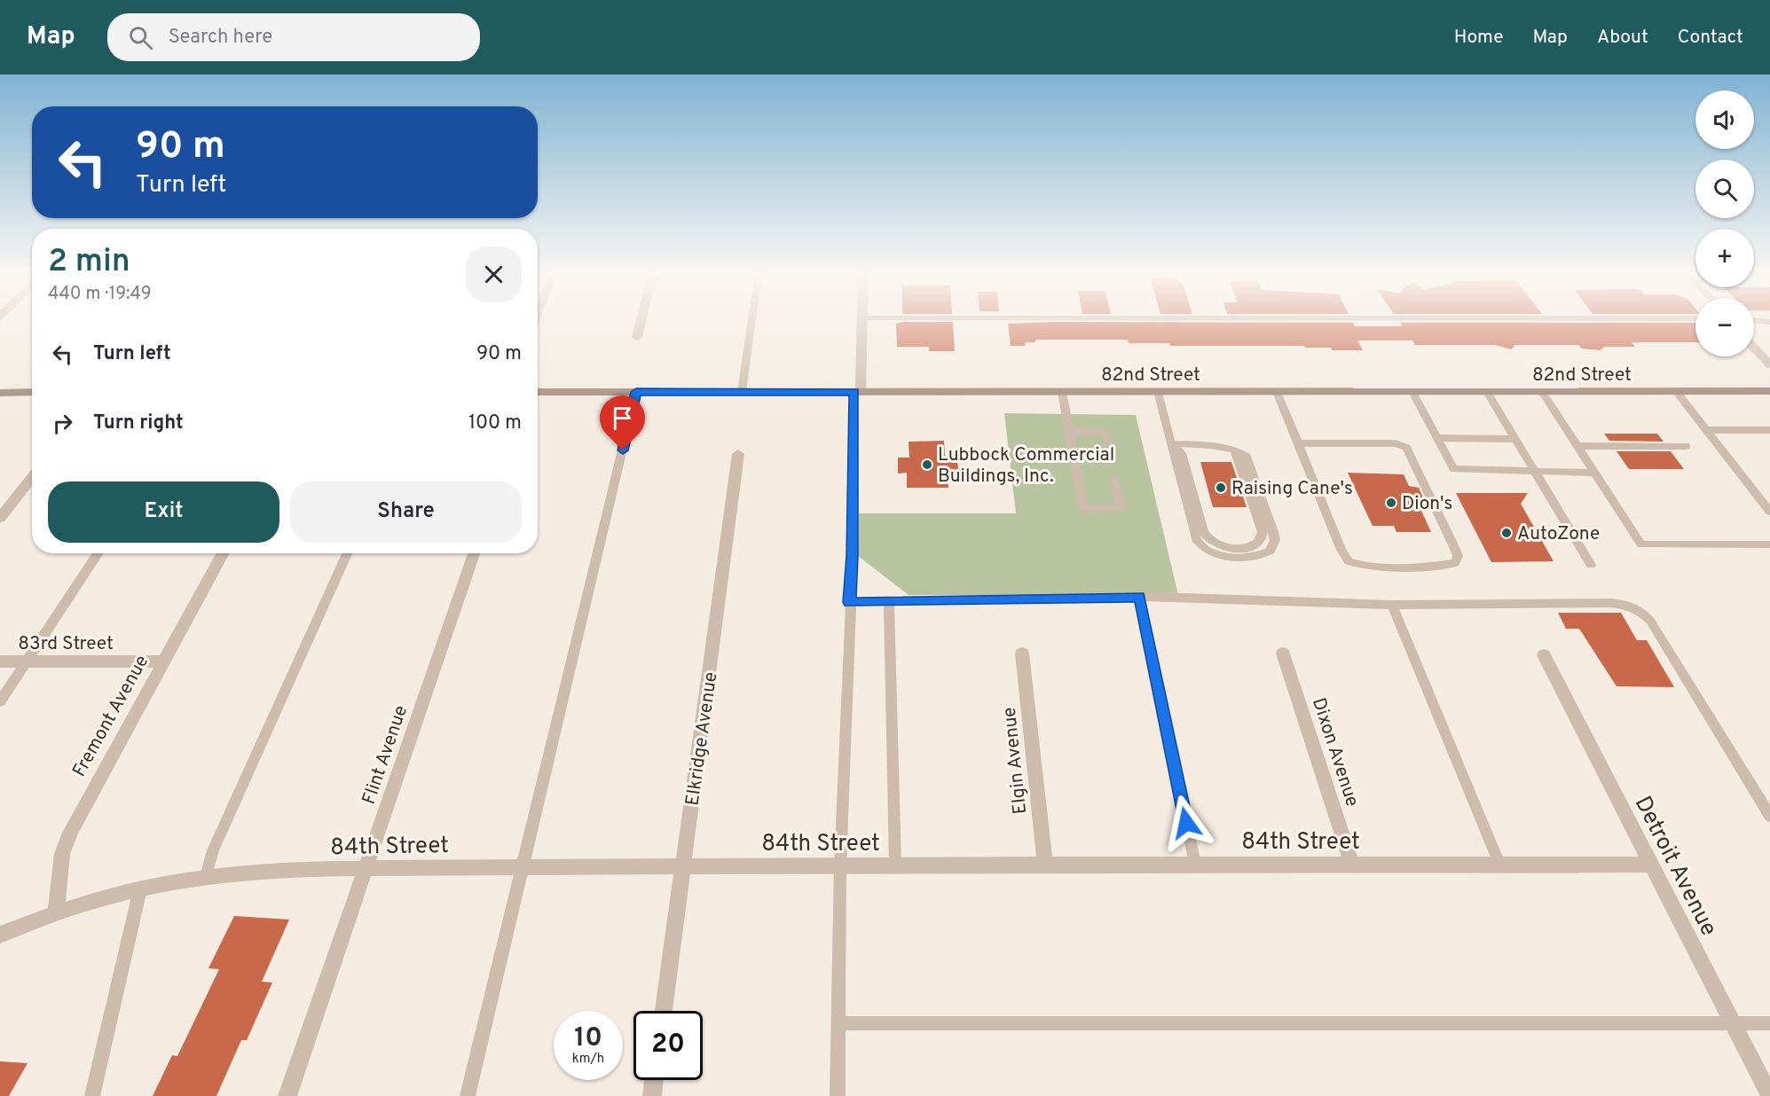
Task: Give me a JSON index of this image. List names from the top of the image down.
{
  "streets": {
    "main road": ["82nd Street"],
    "street": [
      "83rd Street",
      "Fremont Avenue",
      "Elkridge Avenue",
      "Dixon Avenue",
      "Flint Avenue",
      "Elgin Avenue",
      "84th Street",
      "Detroit Avenue"
    ]
  },
  "crossings": [
    ["83rd Street", "Fremont Avenue"],
    ["Fremont Avenue", "84th Street"],
    ["Elkridge Avenue", "84th Street"],
    ["Dixon Avenue", "84th Street"],
    ["Flint Avenue", "84th Street"],
    ["Elgin Avenue", "84th Street"],
    ["84th Street", "Detroit Avenue"]
  ],
  "places": [
    "Lubbock Commercial Buildings, Inc.",
    "Raising Cane's",
    "Dion's",
    "AutoZone"
  ],
  "page": {
    "header": "Map",
    "search": "Search here",
    "nav": [
      "Home",
      "Map",
      "About",
      "Contact"
    ],
    "map_buttons": ["+", "−"],
    "turn": ["90 m", "Turn left"],
    "heading": ["2 min", "440 m · 19:49"],
    "list": [
      {
        "name": "Turn left",
        "value": "90 m"
      },
      {
        "name": "Turn right",
        "value": "100 m"
      }
    ],
    "buttons": ["Exit", "Share"],
    "speed": "10 km/h",
    "limit": "20"
  }
}
